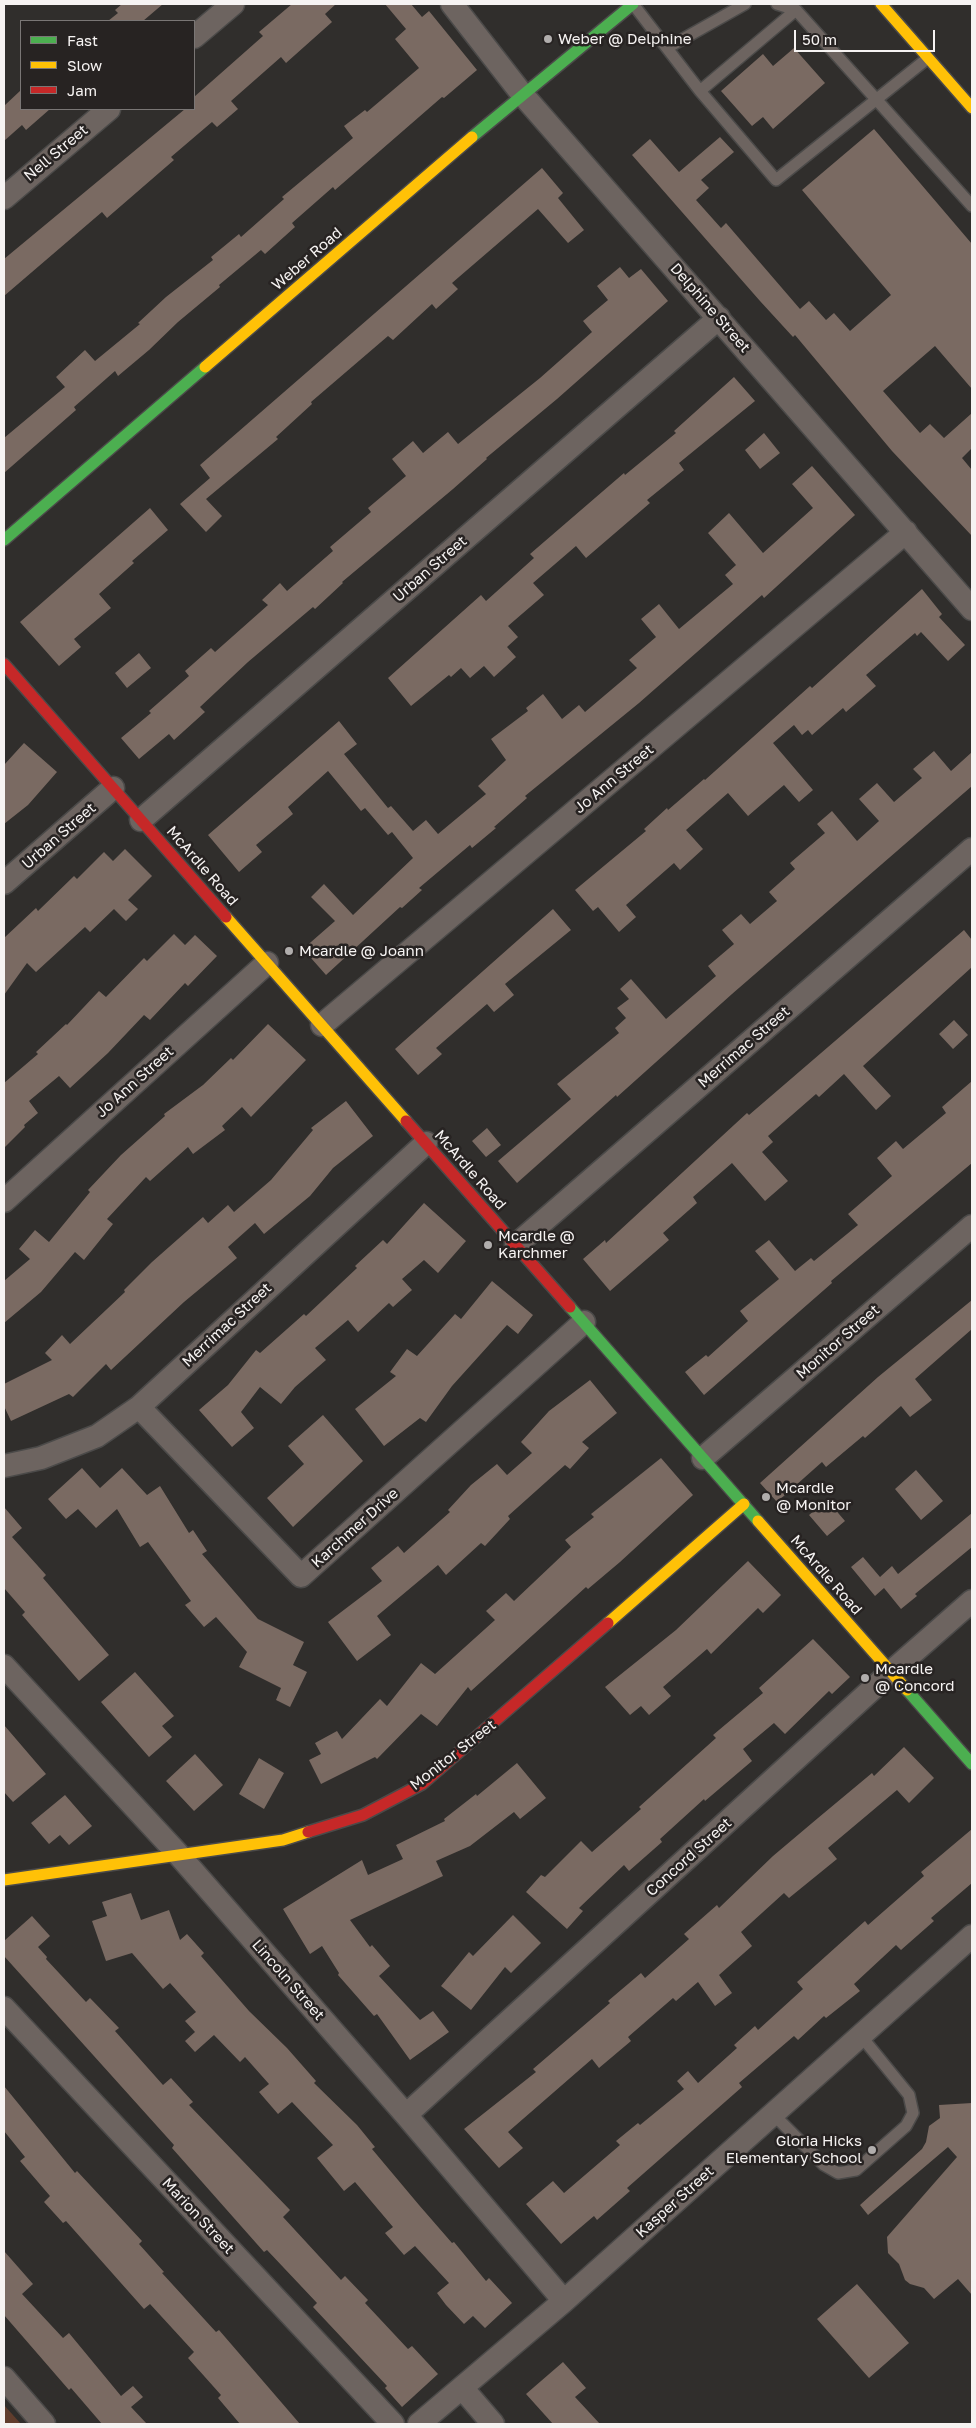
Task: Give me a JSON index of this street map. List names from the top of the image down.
{
  "streets": {
    "main road": ["Weber Road", "McArdle Road", "Monitor Street"],
    "street": [
      "Nell Street",
      "Delphine Street",
      "Urban Street",
      "Jo Ann Street",
      "Merrimac Street",
      "Karchmer Drive",
      "Concord Street",
      "Lincoln Street",
      "Kasper Street",
      "Marion Street"
    ]
  },
  "crossings": [
    ["Weber Road", "Delphine Street"],
    ["Delphine Street", "Urban Street"],
    ["Delphine Street", "Jo Ann Street"],
    ["Urban Street", "McArdle Road"],
    ["Jo Ann Street", "McArdle Road"],
    ["McArdle Road", "Merrimac Street"],
    ["McArdle Road", "Monitor Street"],
    ["McArdle Road", "Karchmer Drive"],
    ["McArdle Road", "Concord Street"],
    ["Merrimac Street", "Karchmer Drive"],
    ["Monitor Street", "Lincoln Street"],
    ["Concord Street", "Lincoln Street"],
    ["Lincoln Street", "Kasper Street"]
  ],
  "places": [
    "Weber @ Delphine",
    "Mcardle @ Joann",
    "Mcardle @ Karchmer",
    "Mcardle @ Monitor",
    "Mcardle @ Concord",
    "Gloria Hicks Elementary School"
  ],
  "legend": ["Fast", "Slow", "Jam"],
  "scale_bar": "50 m"
}
